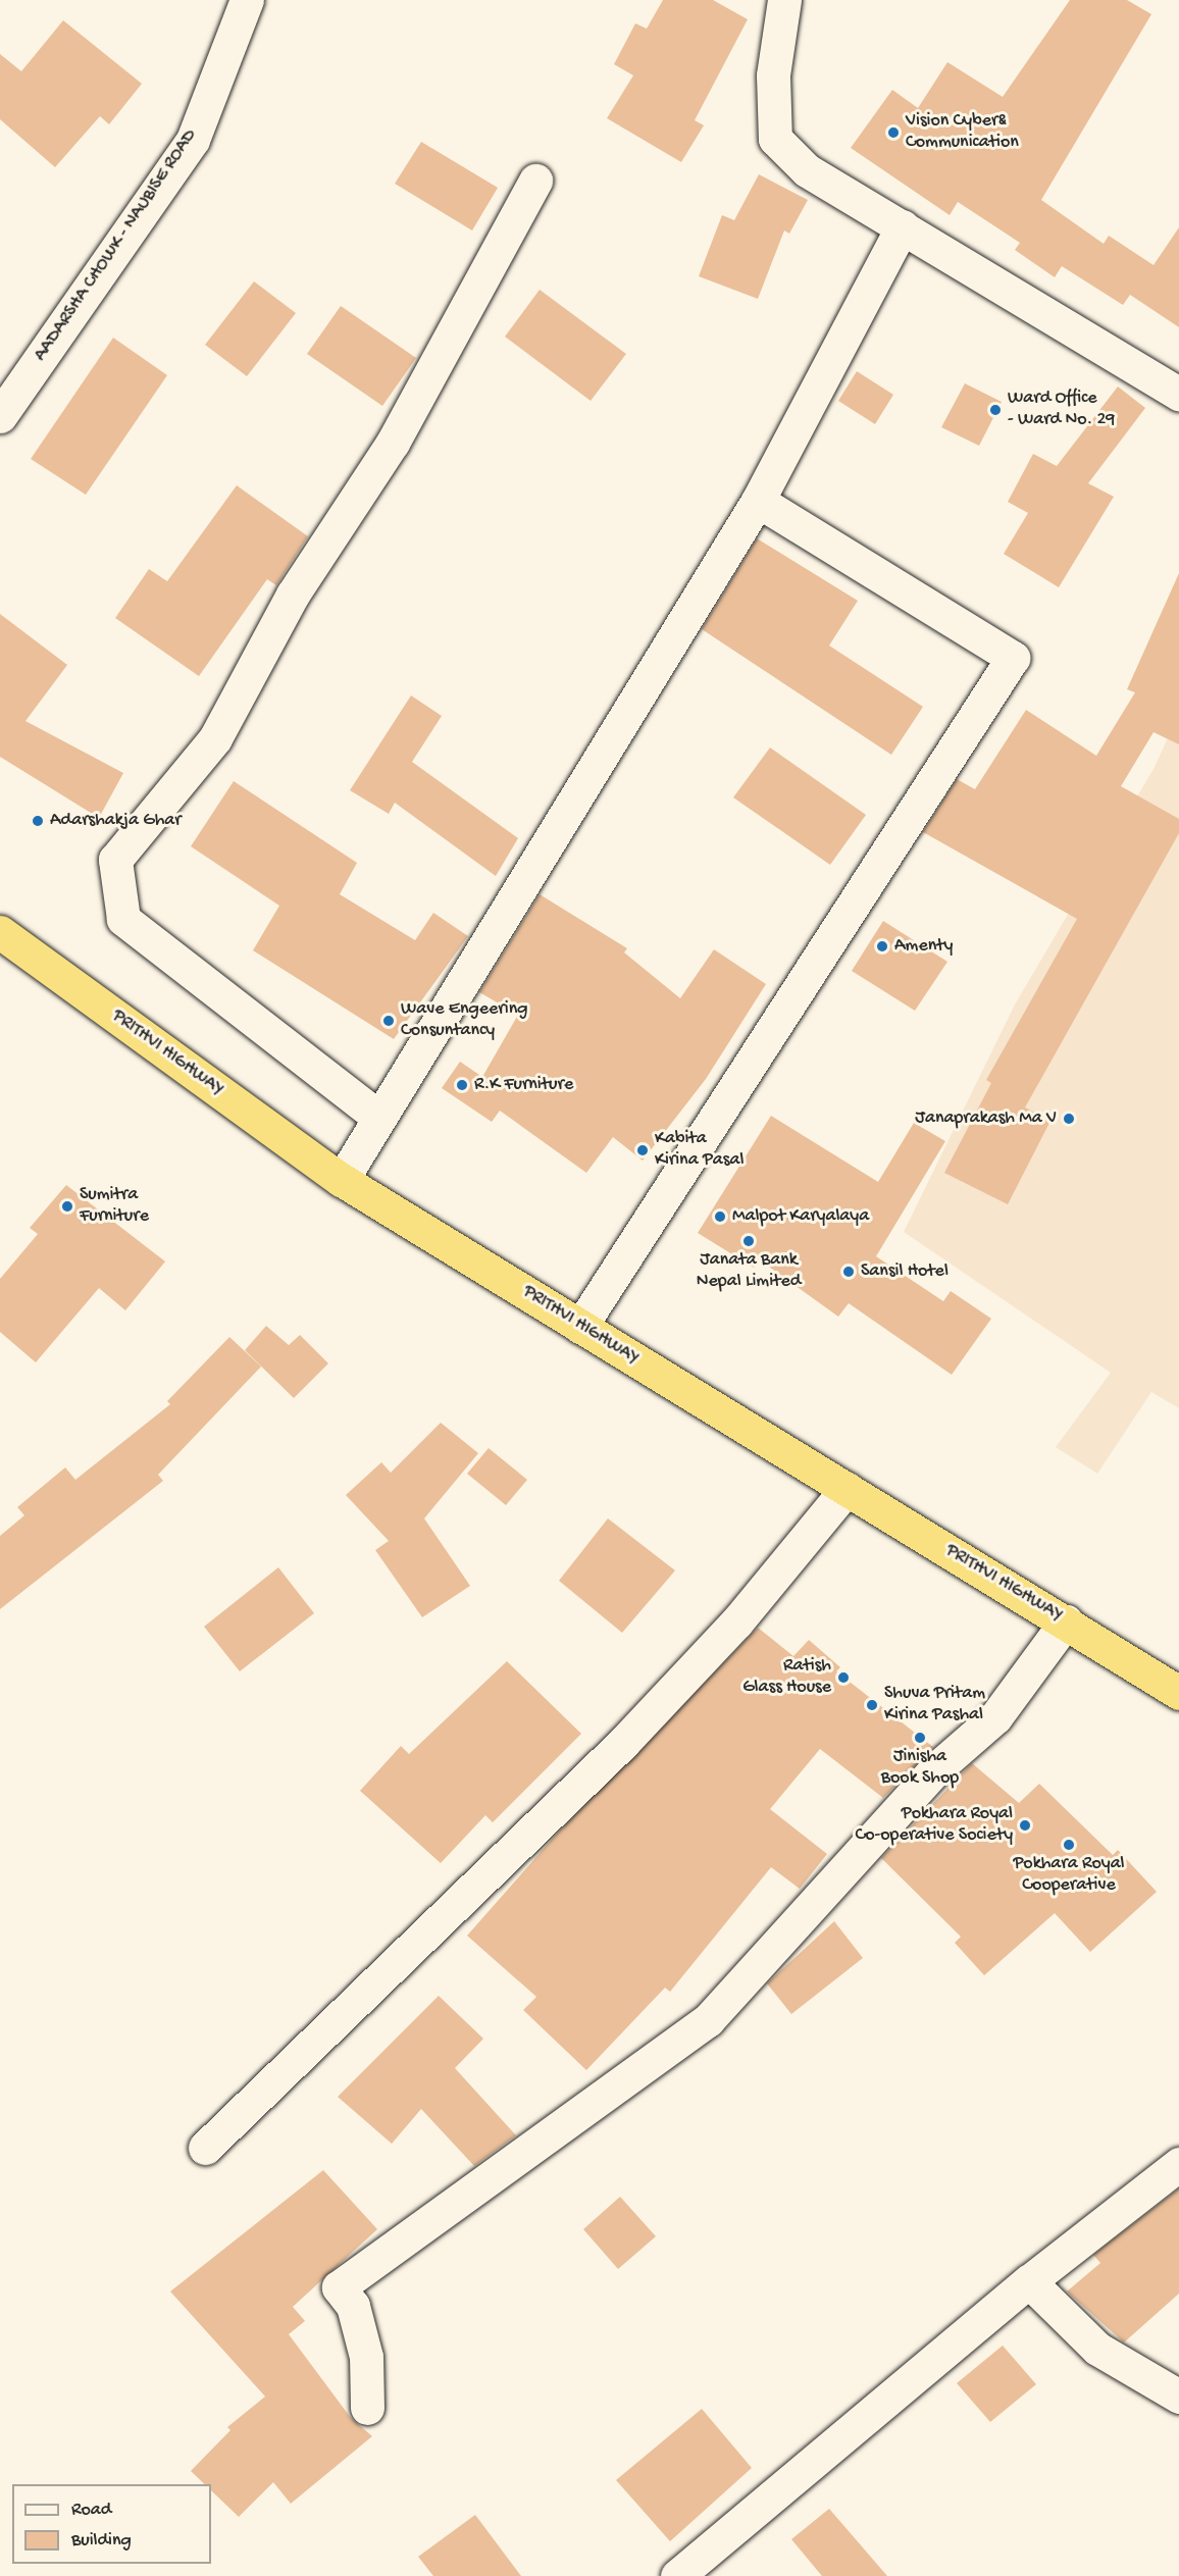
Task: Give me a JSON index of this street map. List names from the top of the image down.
{
  "streets": {
    "highway": ["PRITHVI HIGHWAY"],
    "street": ["AADARSHA CHOWK - NAUBISE ROAD"]
  },
  "places": [
    "Vision Cyber& Communication",
    "Ward Office - Ward No. 29",
    "Adarshakja Ghar",
    "Amenty",
    "Wave Engeering Consuntancy",
    "R.K Furniture",
    "Janaprakash Ma V",
    "Kabita Kirina Pasal",
    "Sumitra Furniture",
    "Malpot Karyalaya",
    "Janata Bank Nepal Limited",
    "Sansil Hotel",
    "Ratish Glass House",
    "Shuva Pritam Kirina Pashal",
    "Jinisha Book Shop",
    "Pokhara Royal Co-operative Society",
    "Pokhara Royal Cooperative"
  ],
  "legend": ["Road", "Building"]
}
